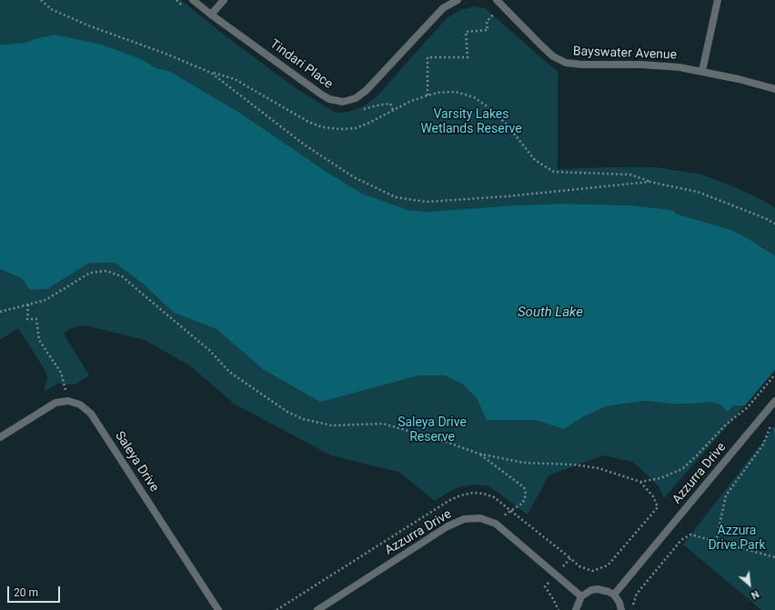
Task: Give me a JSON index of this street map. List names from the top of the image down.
{
  "streets": {
    "street": [
      "Bayswater Avenue",
      "Tindari Place",
      "Saleya Drive",
      "Azzurra Drive"
    ]
  },
  "water": ["South Lake"],
  "parks": ["Varsity Lakes Wetlands Reserve", "Saleya Drive Reserve", "Azzura Drive Park"],
  "scale_bar": "20 m",
  "north": "bottom right"
}
